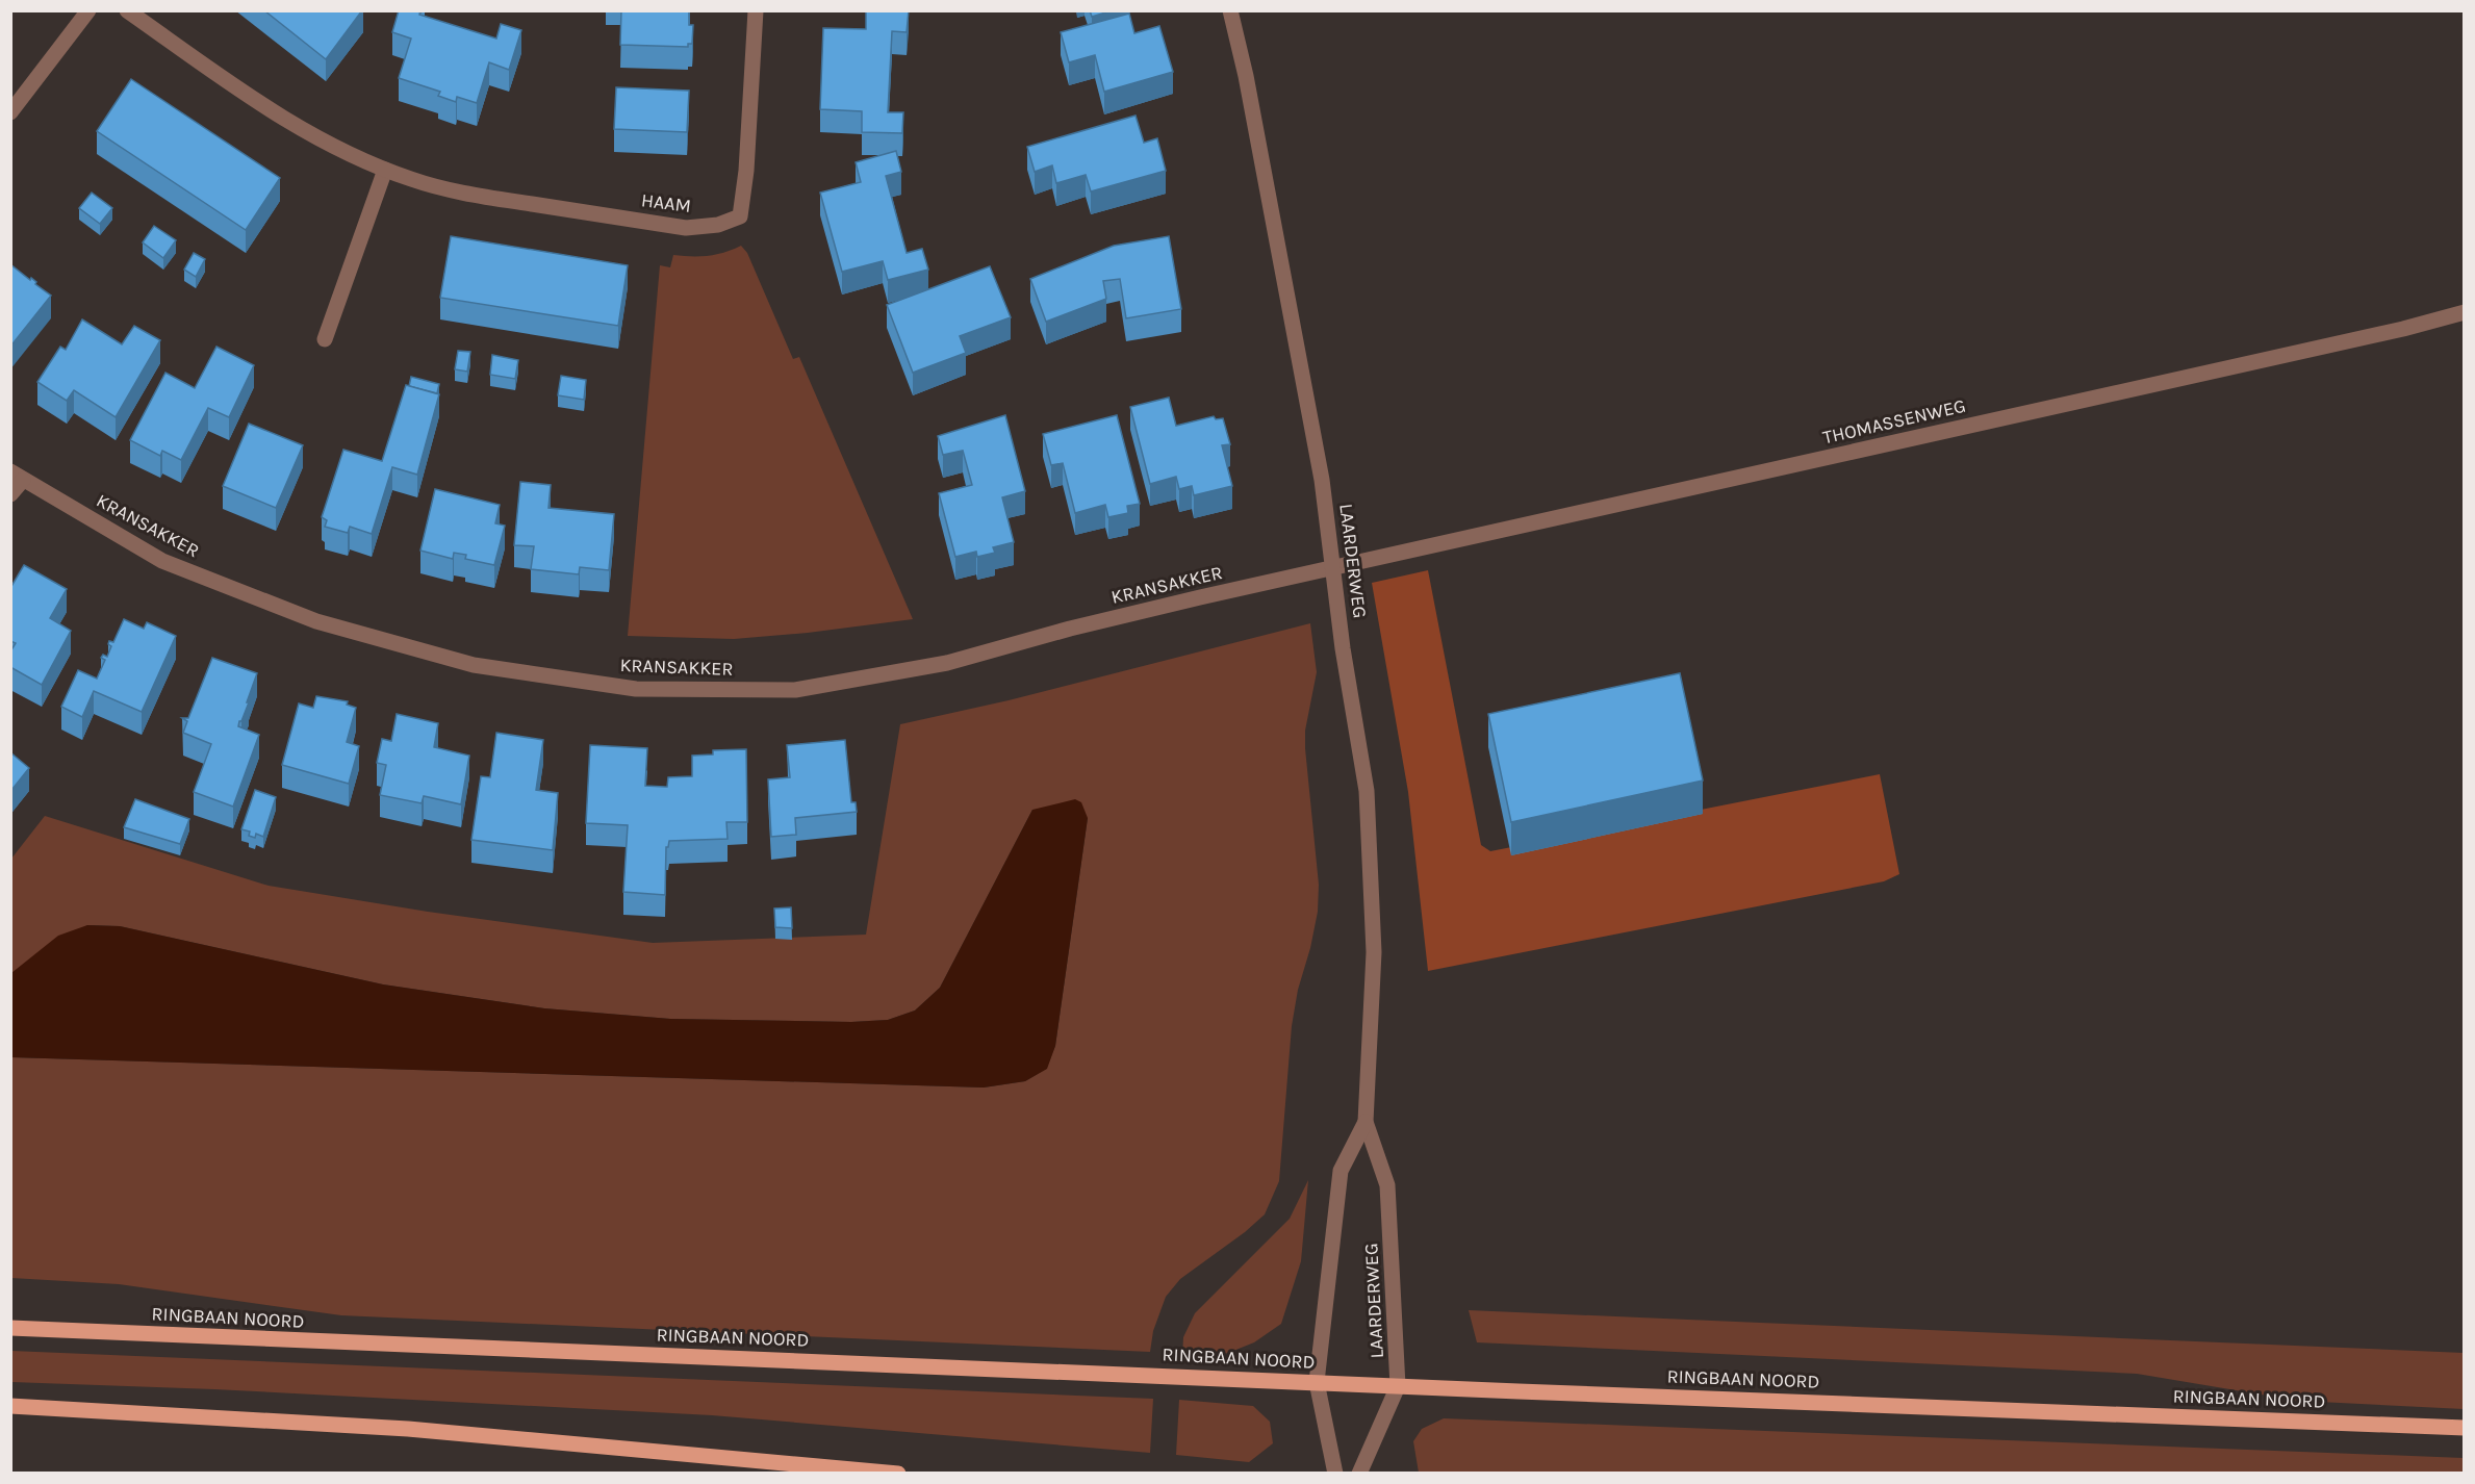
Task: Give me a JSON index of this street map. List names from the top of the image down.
{
  "streets": {
    "main road": ["RINGBAAN NOORD"],
    "street": [
      "HAAM",
      "THOMASSENWEG",
      "KRANSAKKER",
      "LAARDERWEG"
    ]
  },
  "crossings": [
    ["THOMASSENWEG", "KRANSAKKER"],
    ["THOMASSENWEG", "LAARDERWEG"],
    ["KRANSAKKER", "LAARDERWEG"],
    ["LAARDERWEG", "RINGBAAN NOORD"]
  ]
}
